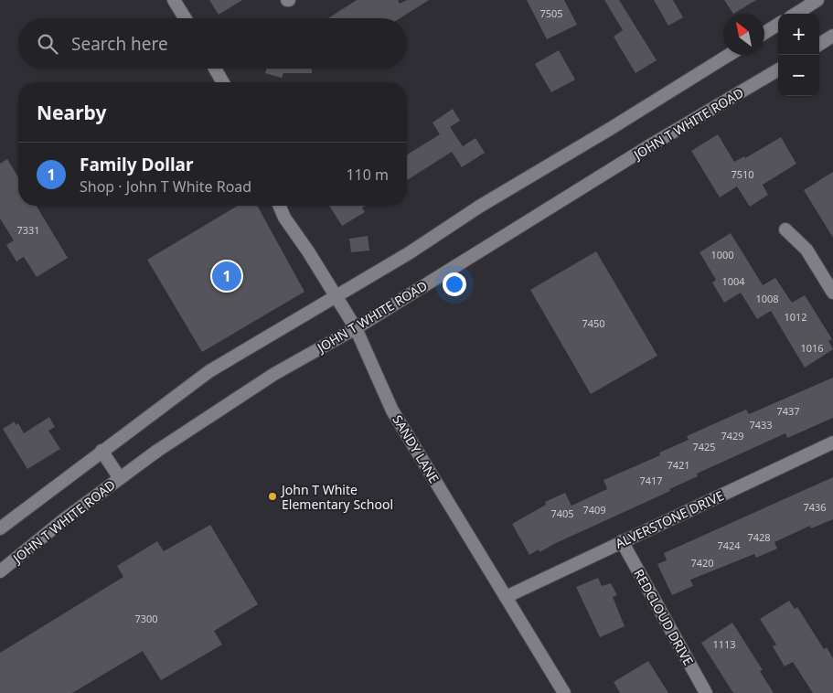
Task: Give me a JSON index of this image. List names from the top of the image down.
{
  "streets": {
    "main road": [
      "JOHN T WHITE ROAD",
      "SANDY LANE",
      "ALVERSTONE DRIVE",
      "REDCLOUD DRIVE"
    ]
  },
  "crossings": [
    ["JOHN T WHITE ROAD", "SANDY LANE"],
    ["SANDY LANE", "ALVERSTONE DRIVE"],
    ["ALVERSTONE DRIVE", "REDCLOUD DRIVE"]
  ],
  "places": ["John T White Elementary School"],
  "house_numbers": [
    "7505",
    "7510",
    "7331",
    "1000",
    "1004",
    "1008",
    "1012",
    "7450",
    "1016",
    "7437",
    "7433",
    "7429",
    "7425",
    "7421",
    "7417",
    "7436",
    "7409",
    "7405",
    "7428",
    "7424",
    "7420",
    "7300",
    "1113"
  ],
  "north": "top left",
  "page": {
    "map_buttons": ["+", "−"],
    "search": "Search here",
    "heading": "Nearby",
    "list": [
      {
        "mark": "1",
        "name": "Family Dollar",
        "note": "Shop · John T White Road",
        "value": "110 m"
      }
    ],
    "pins": "1"
  }
}
